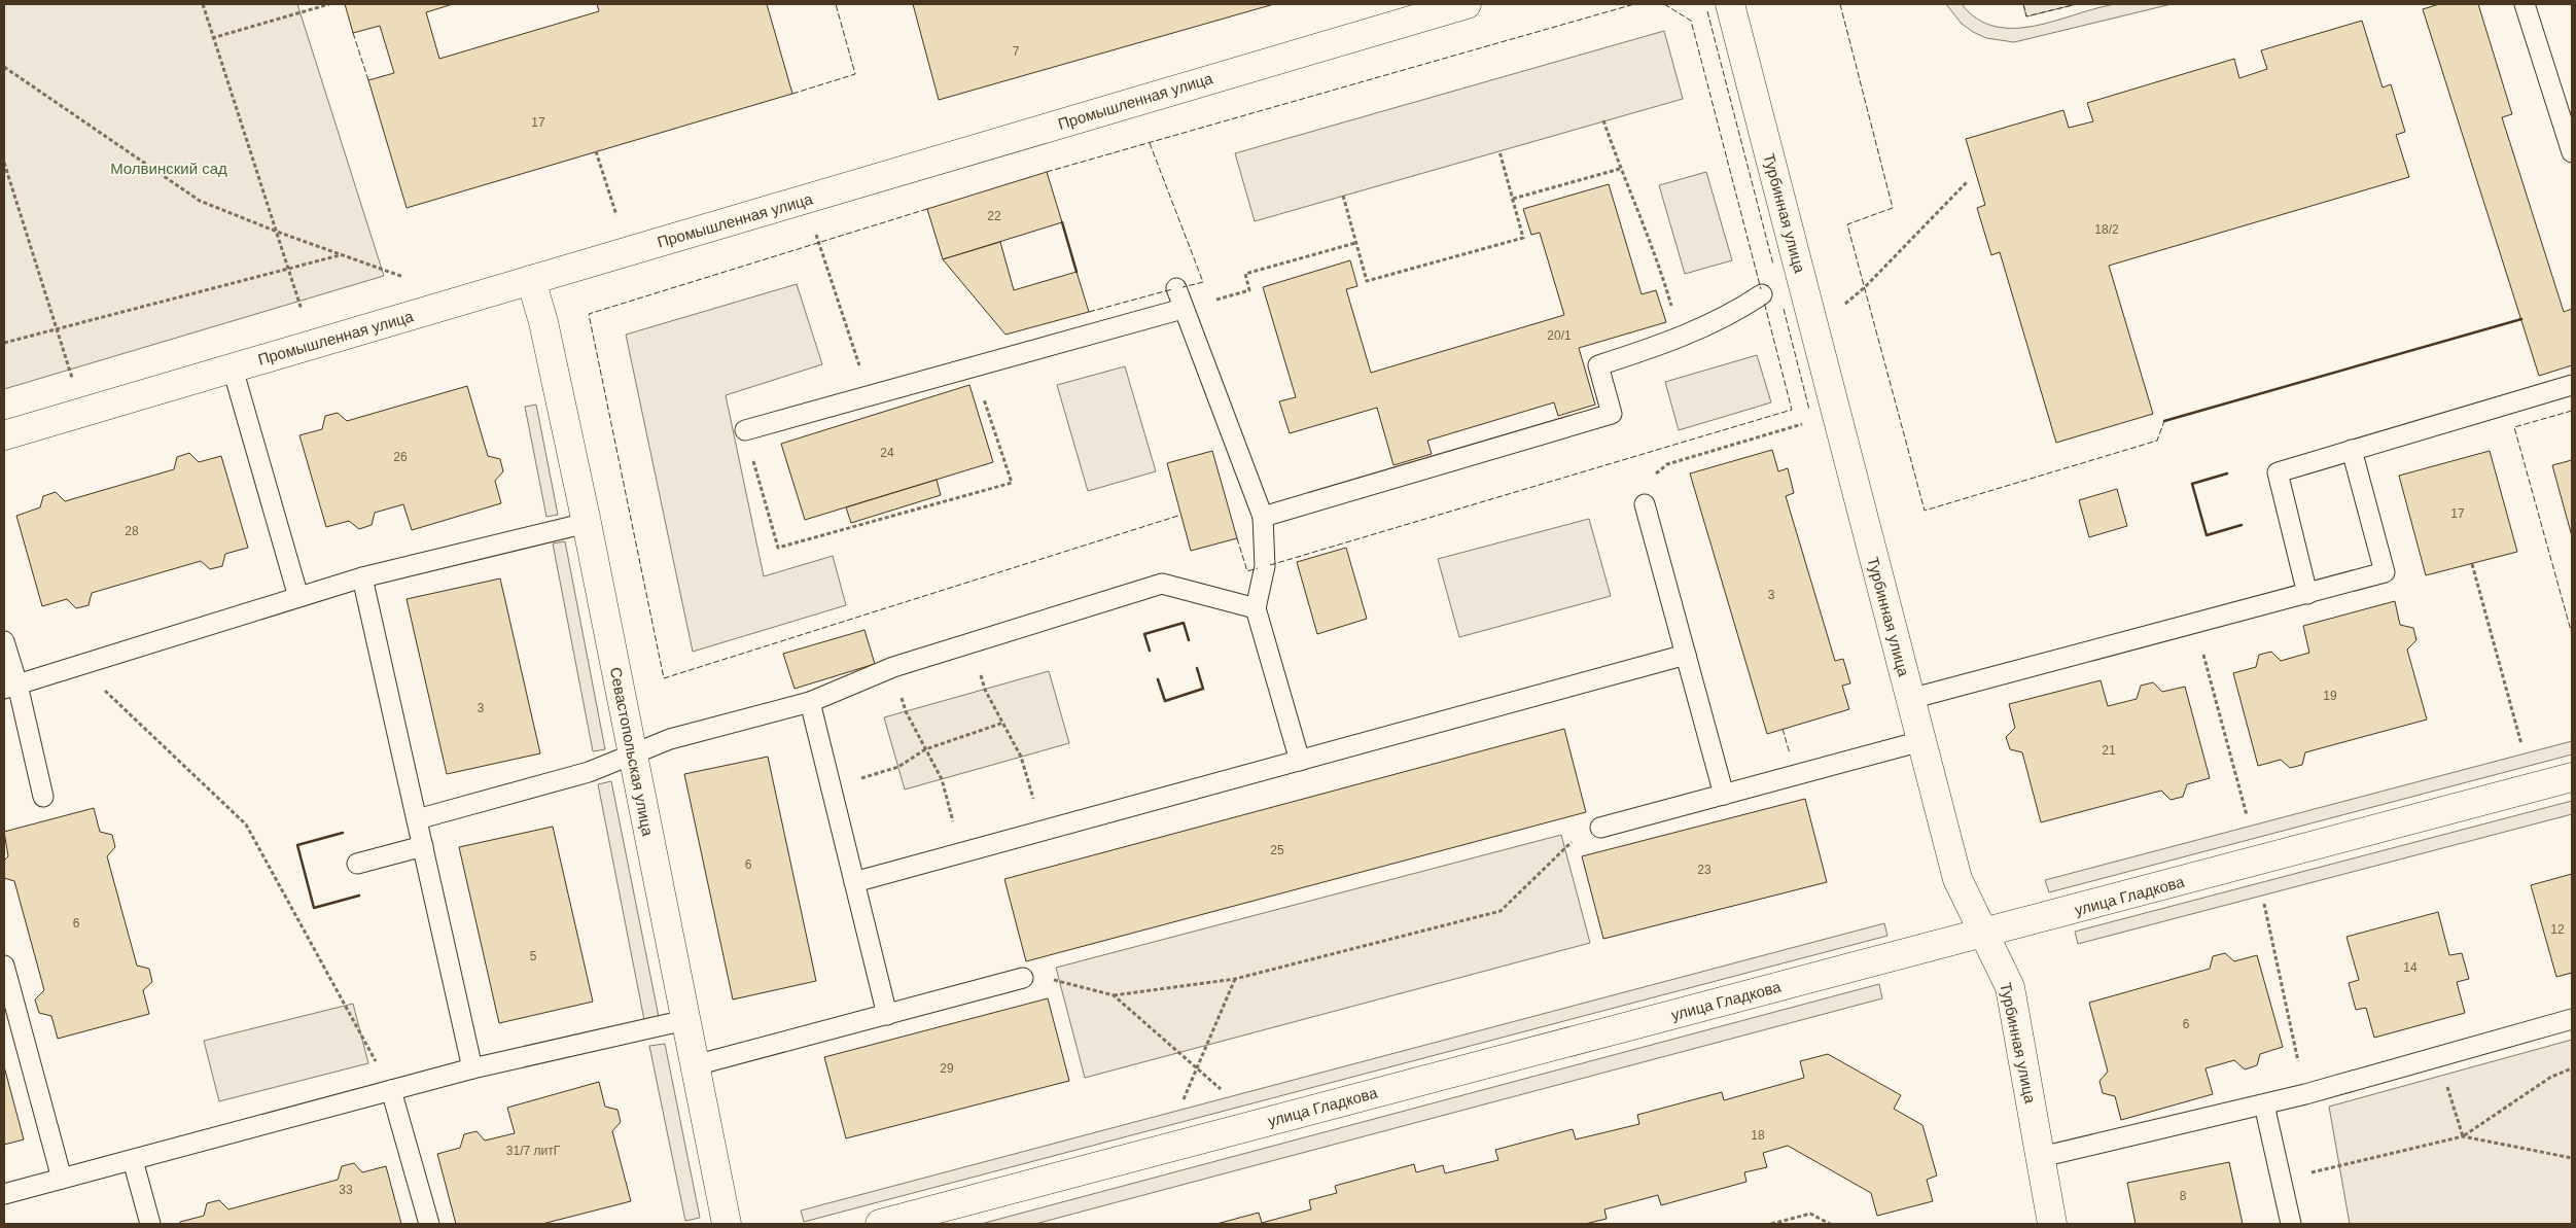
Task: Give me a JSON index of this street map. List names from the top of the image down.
{
  "streets": {
    "street": [
      "Промышленная улица",
      "Турбинная улица",
      "Севастопольская улица",
      "улица Гладкова"
    ]
  },
  "crossings": [
    ["Промышленная улица", "Севастопольская улица"],
    ["Турбинная улица", "улица Гладкова"]
  ],
  "parks": ["Молвинский сад"],
  "house_numbers": [
    "7",
    "17",
    "22",
    "18/2",
    "20/1",
    "24",
    "26",
    "17",
    "28",
    "3",
    "19",
    "3",
    "21",
    "25",
    "6",
    "23",
    "6",
    "12",
    "5",
    "14",
    "6",
    "29",
    "18",
    "31/7 литГ",
    "33",
    "8"
  ]
}
